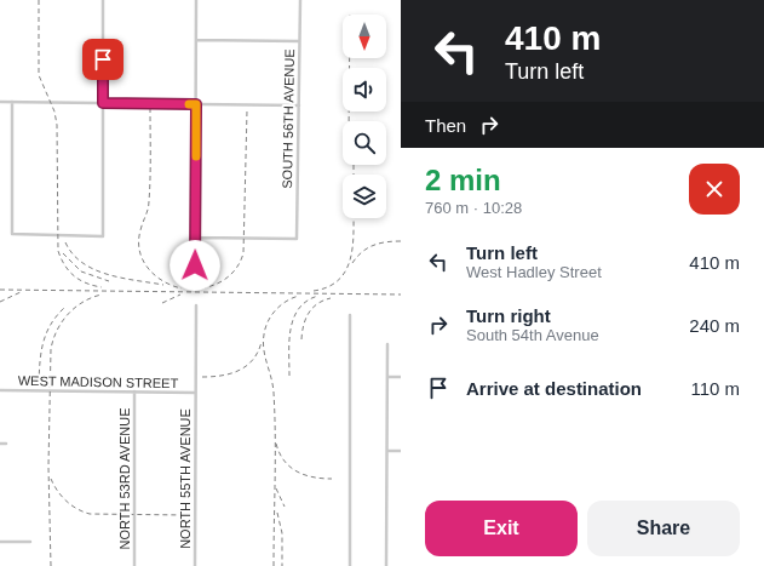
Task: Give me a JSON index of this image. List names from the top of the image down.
{
  "streets": {
    "street": [
      "SOUTH 56TH AVENUE",
      "WEST MADISON STREET",
      "NORTH 53RD AVENUE",
      "NORTH 55TH AVENUE"
    ]
  },
  "crossings": [
    ["WEST MADISON STREET", "NORTH 53RD AVENUE"],
    ["WEST MADISON STREET", "NORTH 55TH AVENUE"]
  ],
  "north": "bottom",
  "page": {
    "turn": ["410 m", "Turn left"],
    "then": "Then",
    "heading": ["2 min", "760 m · 10:28"],
    "list": [
      {
        "name": "Turn left",
        "note": "West Hadley Street",
        "value": "410 m"
      },
      {
        "name": "Turn right",
        "note": "South 54th Avenue",
        "value": "240 m"
      },
      {
        "name": "Arrive at destination",
        "value": "110 m"
      }
    ],
    "buttons": ["Exit", "Share"]
  }
}
